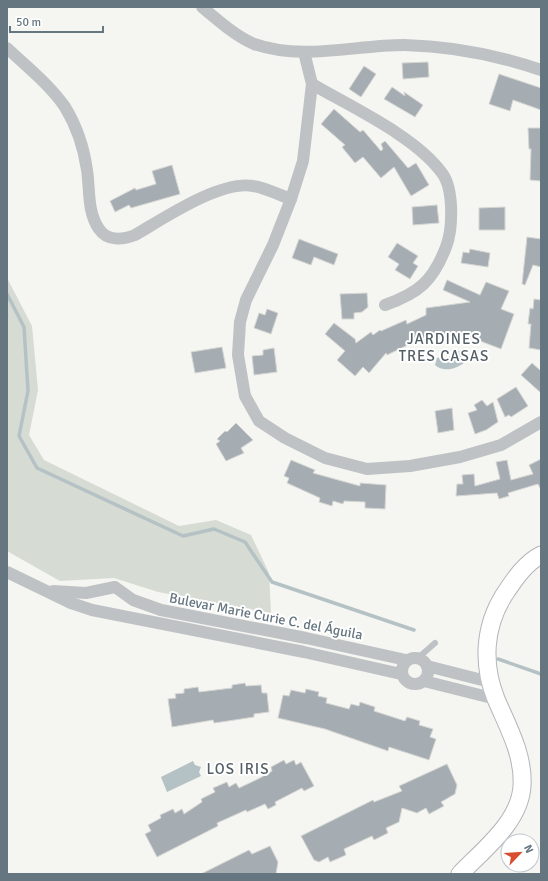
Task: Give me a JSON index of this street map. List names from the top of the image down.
{
  "streets": {
    "street": ["Bulevar Marie Curie C. del Águila"]
  },
  "districts": ["JARDINES TRES CASAS", "LOS IRIS"],
  "scale_bar": "50 m",
  "north": "top right"
}
